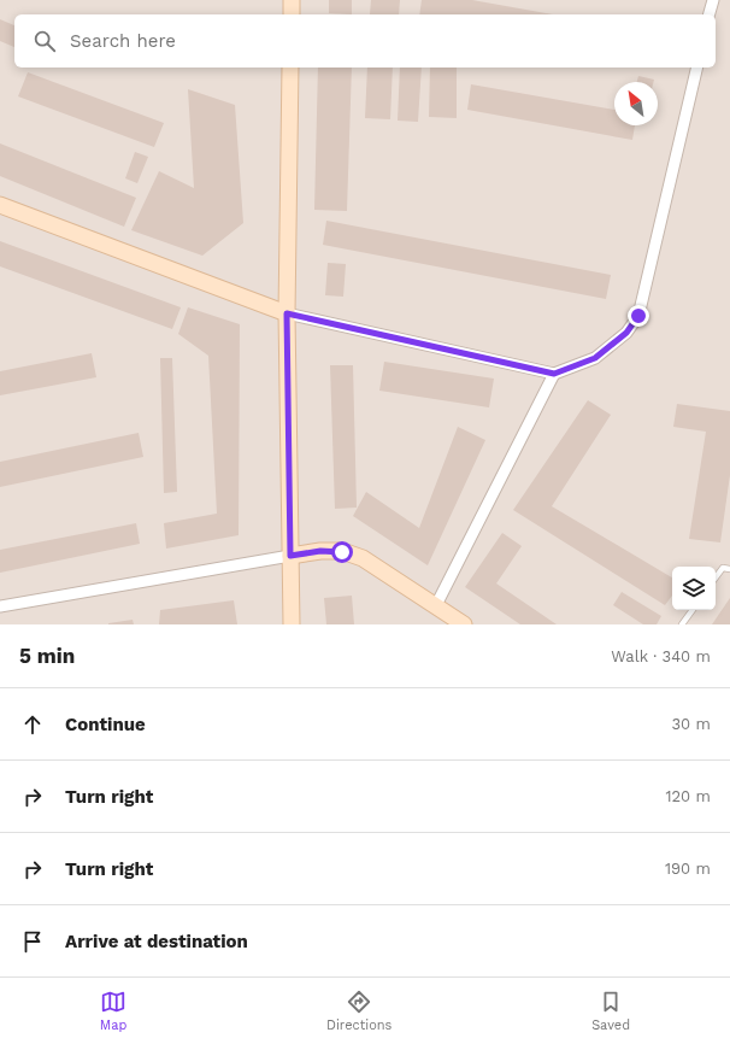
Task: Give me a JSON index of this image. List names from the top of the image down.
{
  "north": "top left",
  "page": {
    "search": "Search here",
    "heading": ["5 min", "Walk · 340 m"],
    "list": [
      ["Continue", "30 m"],
      ["Turn right", "120 m"],
      ["Turn right", "190 m"],
      "Arrive at destination"
    ],
    "nav": ["Map", "Directions", "Saved"]
  }
}
